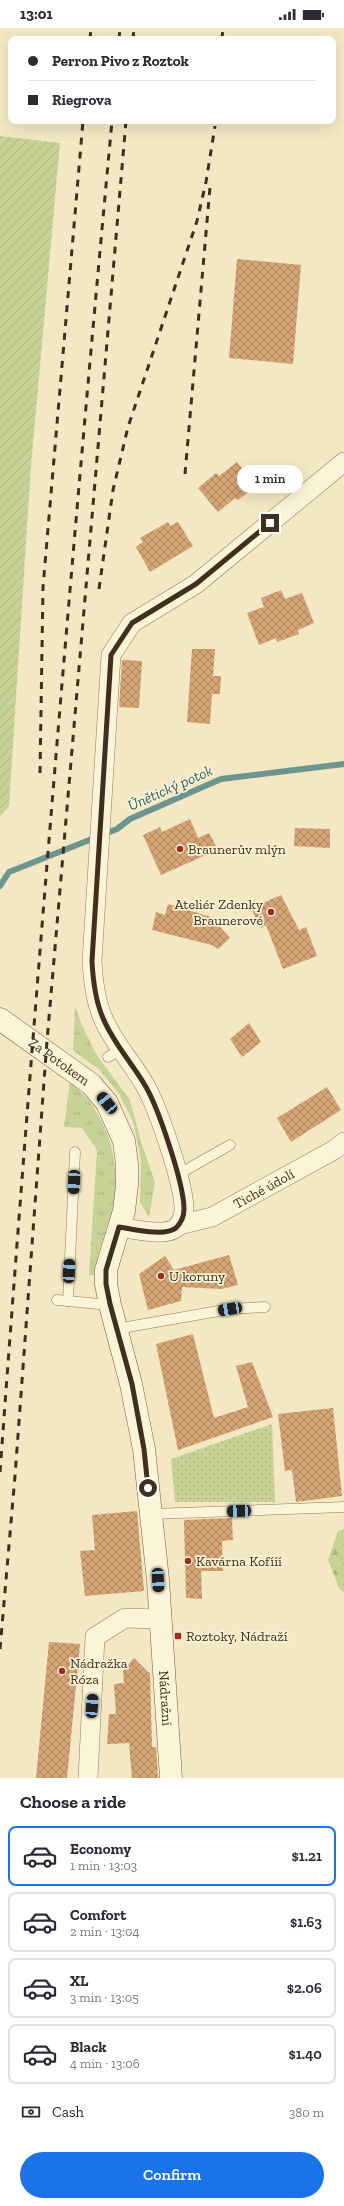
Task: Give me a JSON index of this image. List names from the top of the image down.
{
  "streets": {
    "main road": ["Za Potokem", "Nádražní"],
    "street": ["Tiché údolí"]
  },
  "crossings": [
    ["Za Potokem", "Tiché údolí"],
    ["Za Potokem", "Nádražní"],
    ["Tiché údolí", "Nádražní"]
  ],
  "water": ["Únětický potok"],
  "places": {
    "other": [
      "Braunerův mlýn",
      "Ateliér Zdenky Braunerové",
      "U koruny",
      "Kavárna Kofííí",
      "Nádražka Róza"
    ],
    "transit": ["Roztoky, Nádraží"]
  },
  "page": {
    "status": "13:01",
    "banner": ["Perron Pivo z Roztok", "Riegrova"],
    "bubble": "1 min",
    "heading": "Choose a ride",
    "list": [
      {
        "name": "Economy",
        "note": "1 min · 13:03",
        "value": "$1.21"
      },
      {
        "name": "Comfort",
        "note": "2 min · 13:04",
        "value": "$1.63"
      },
      {
        "name": "XL",
        "note": "3 min · 13:05",
        "value": "$2.06"
      },
      {
        "name": "Black",
        "note": "4 min · 13:06",
        "value": "$1.40"
      }
    ],
    "pay": ["Cash", "380 m"],
    "buttons": "Confirm"
  }
}
